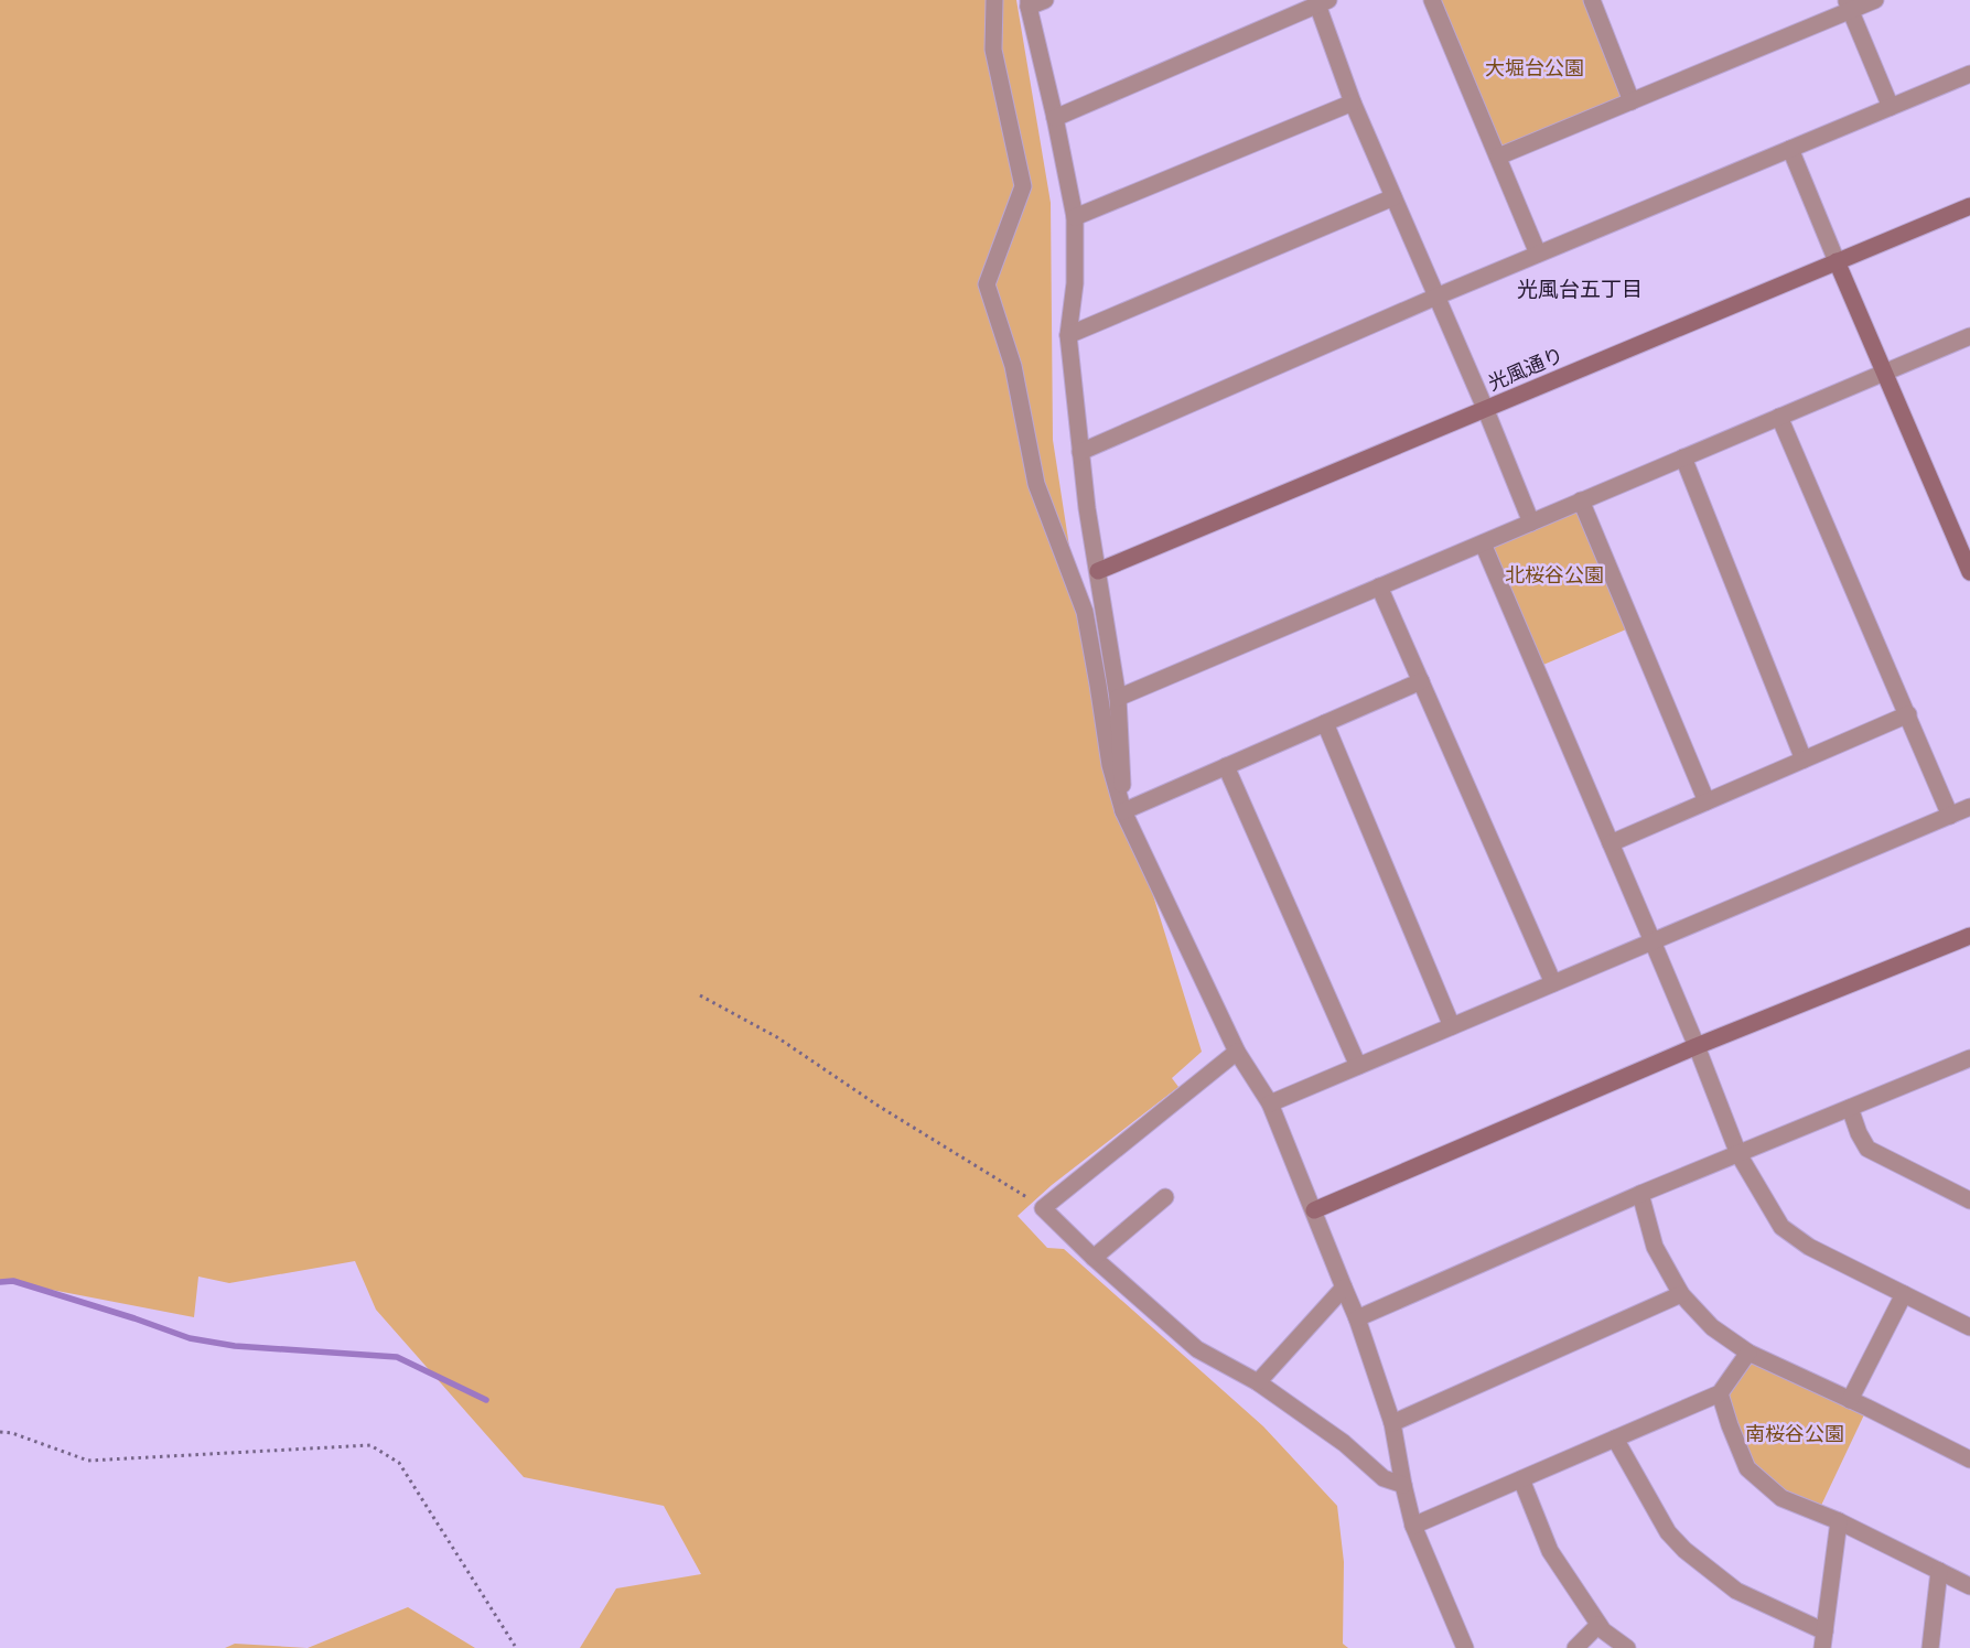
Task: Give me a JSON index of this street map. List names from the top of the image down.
{
  "streets": {
    "street": ["光風通り"]
  },
  "districts": ["光風台五丁目"],
  "parks": ["大堀台公園", "北桜谷公園", "南桜谷公園"]
}
